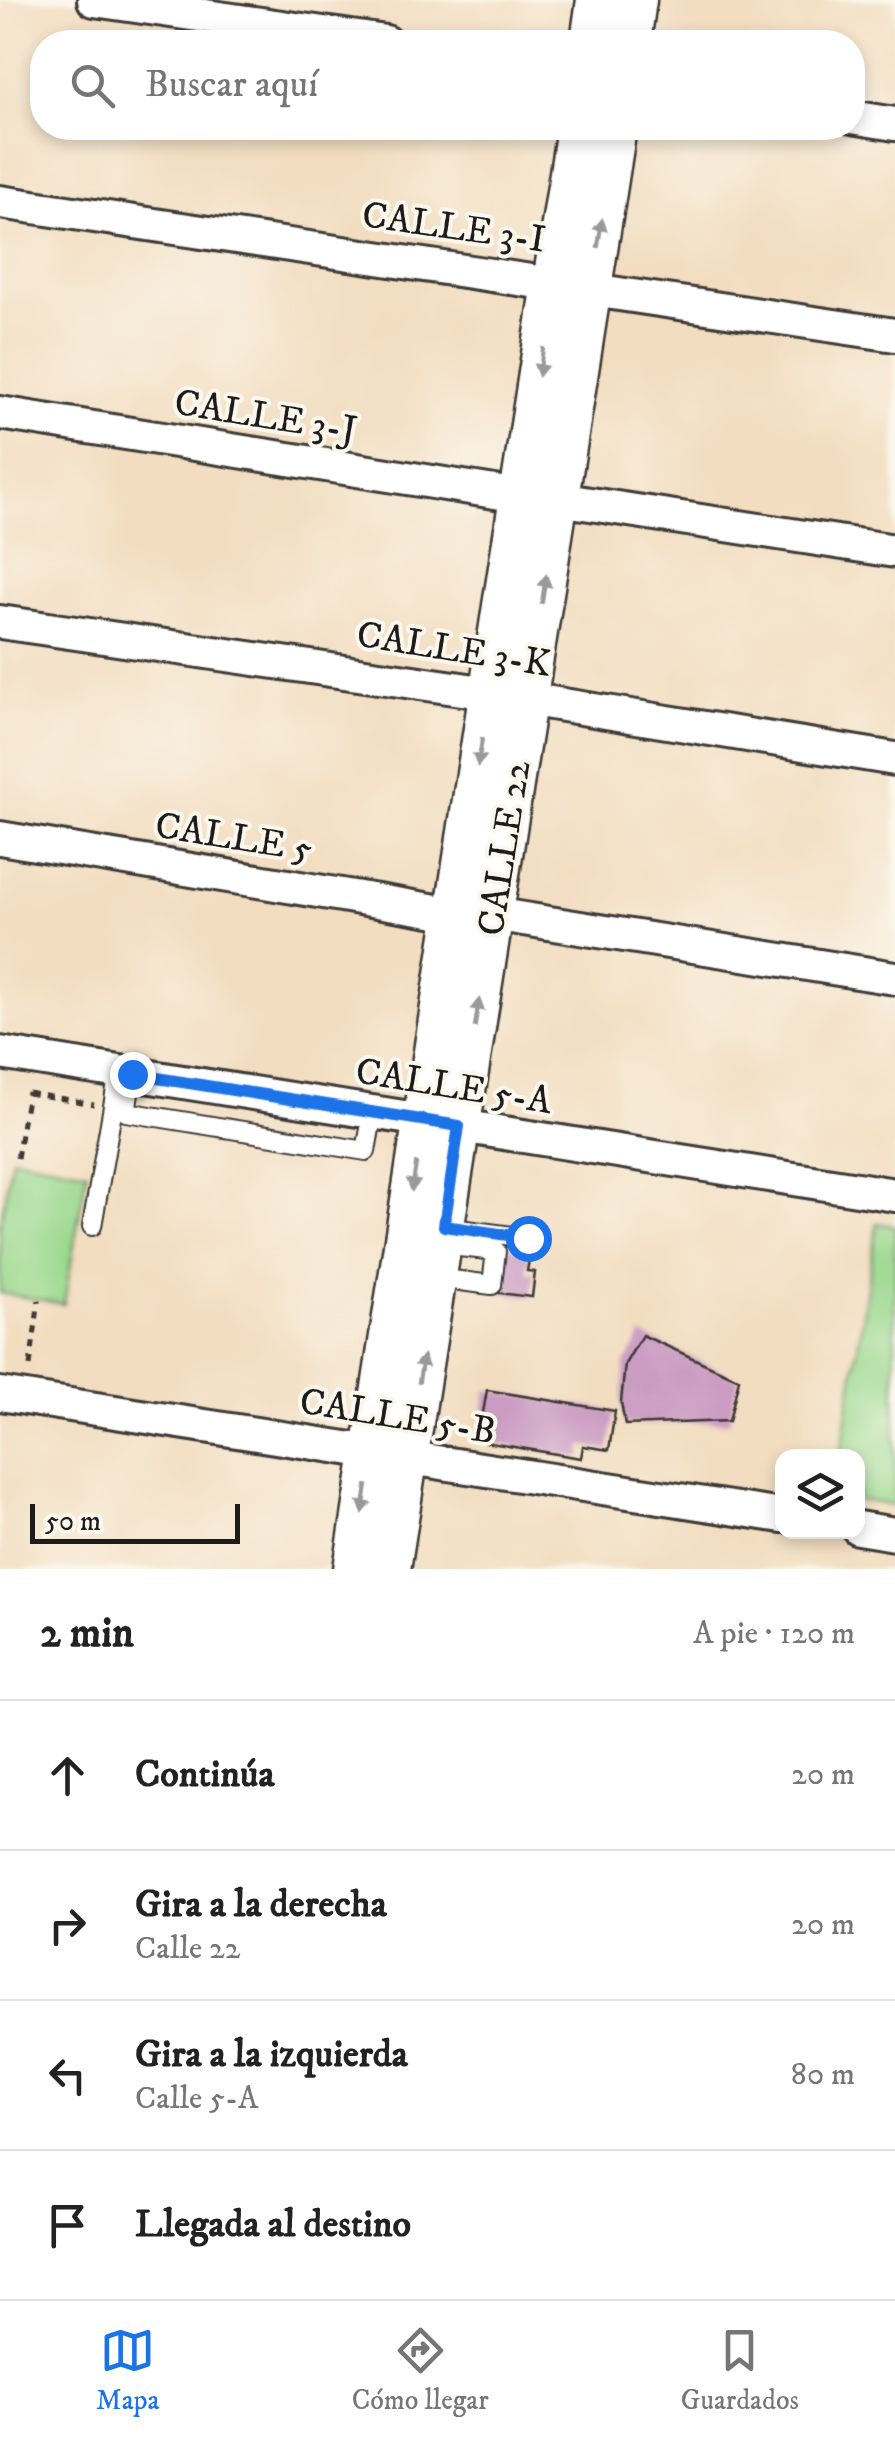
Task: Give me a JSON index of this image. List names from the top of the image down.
{
  "streets": {
    "street": [
      "CALLE 3-I",
      "CALLE 3-J",
      "CALLE 3-K",
      "CALLE 5",
      "CALLE 22",
      "CALLE 5-A",
      "CALLE 5-B"
    ]
  },
  "crossings": [
    ["CALLE 3-I", "CALLE 22"],
    ["CALLE 3-J", "CALLE 22"],
    ["CALLE 3-K", "CALLE 22"],
    ["CALLE 5", "CALLE 22"],
    ["CALLE 22", "CALLE 5-A"],
    ["CALLE 22", "CALLE 5-B"]
  ],
  "scale_bar": "50 m",
  "page": {
    "search": "Buscar aquí",
    "scale": "50 m",
    "heading": ["2 min", "A pie · 120 m"],
    "list": [
      ["Continúa", "20 m"],
      ["Gira a la derecha", "Calle 22", "20 m"],
      ["Gira a la izquierda", "Calle 5-A", "80 m"],
      "Llegada al destino"
    ],
    "nav": ["Mapa", "Cómo llegar", "Guardados"]
  }
}
